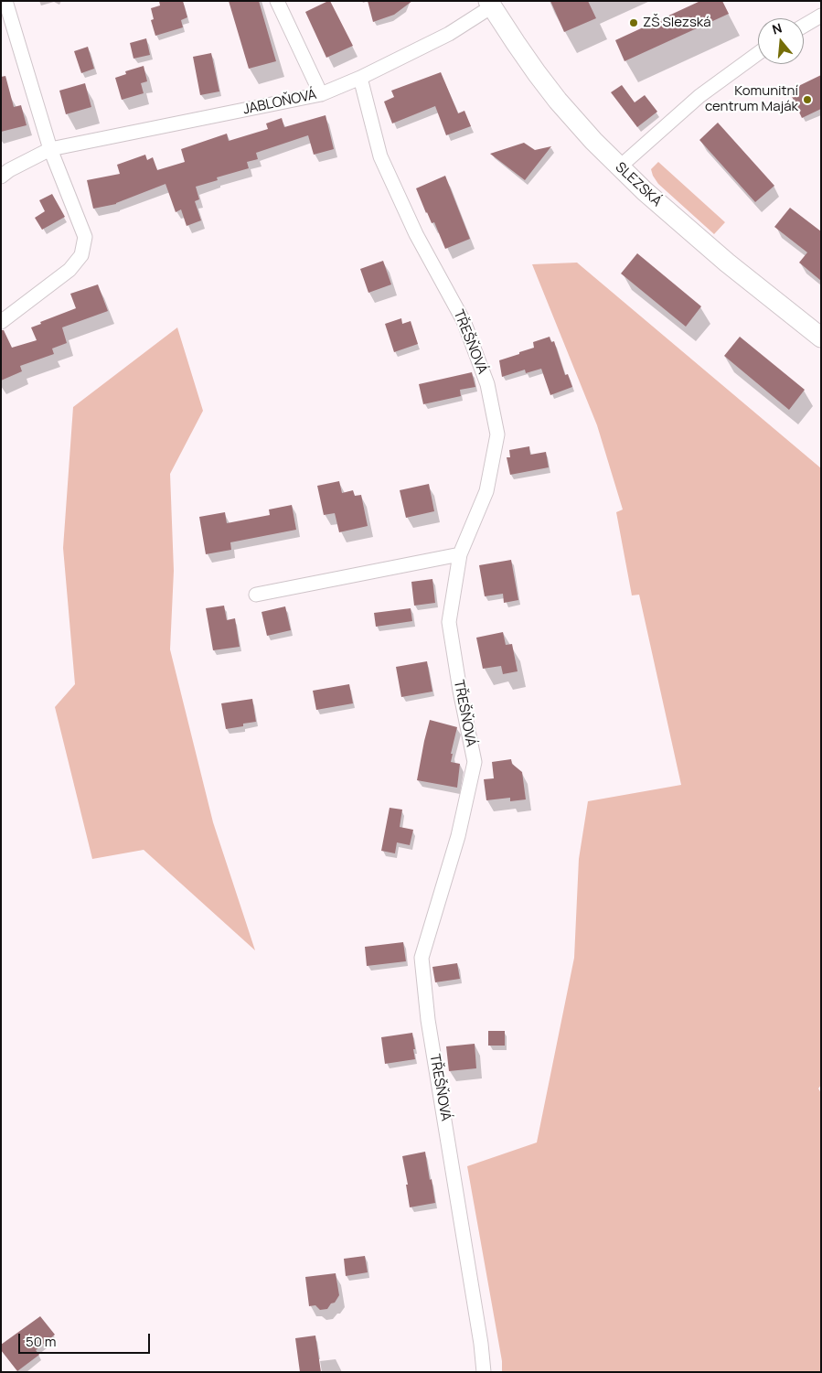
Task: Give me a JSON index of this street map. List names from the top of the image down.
{
  "streets": {
    "street": ["JABLOŇOVÁ", "SLEZSKÁ", "TŘEŠŇOVÁ"]
  },
  "crossings": [
    ["JABLOŇOVÁ", "SLEZSKÁ"],
    ["JABLOŇOVÁ", "TŘEŠŇOVÁ"]
  ],
  "places": ["ZŠ Slezská", "Komunitní centrum Maják"],
  "scale_bar": "50 m",
  "north": "top"
}
